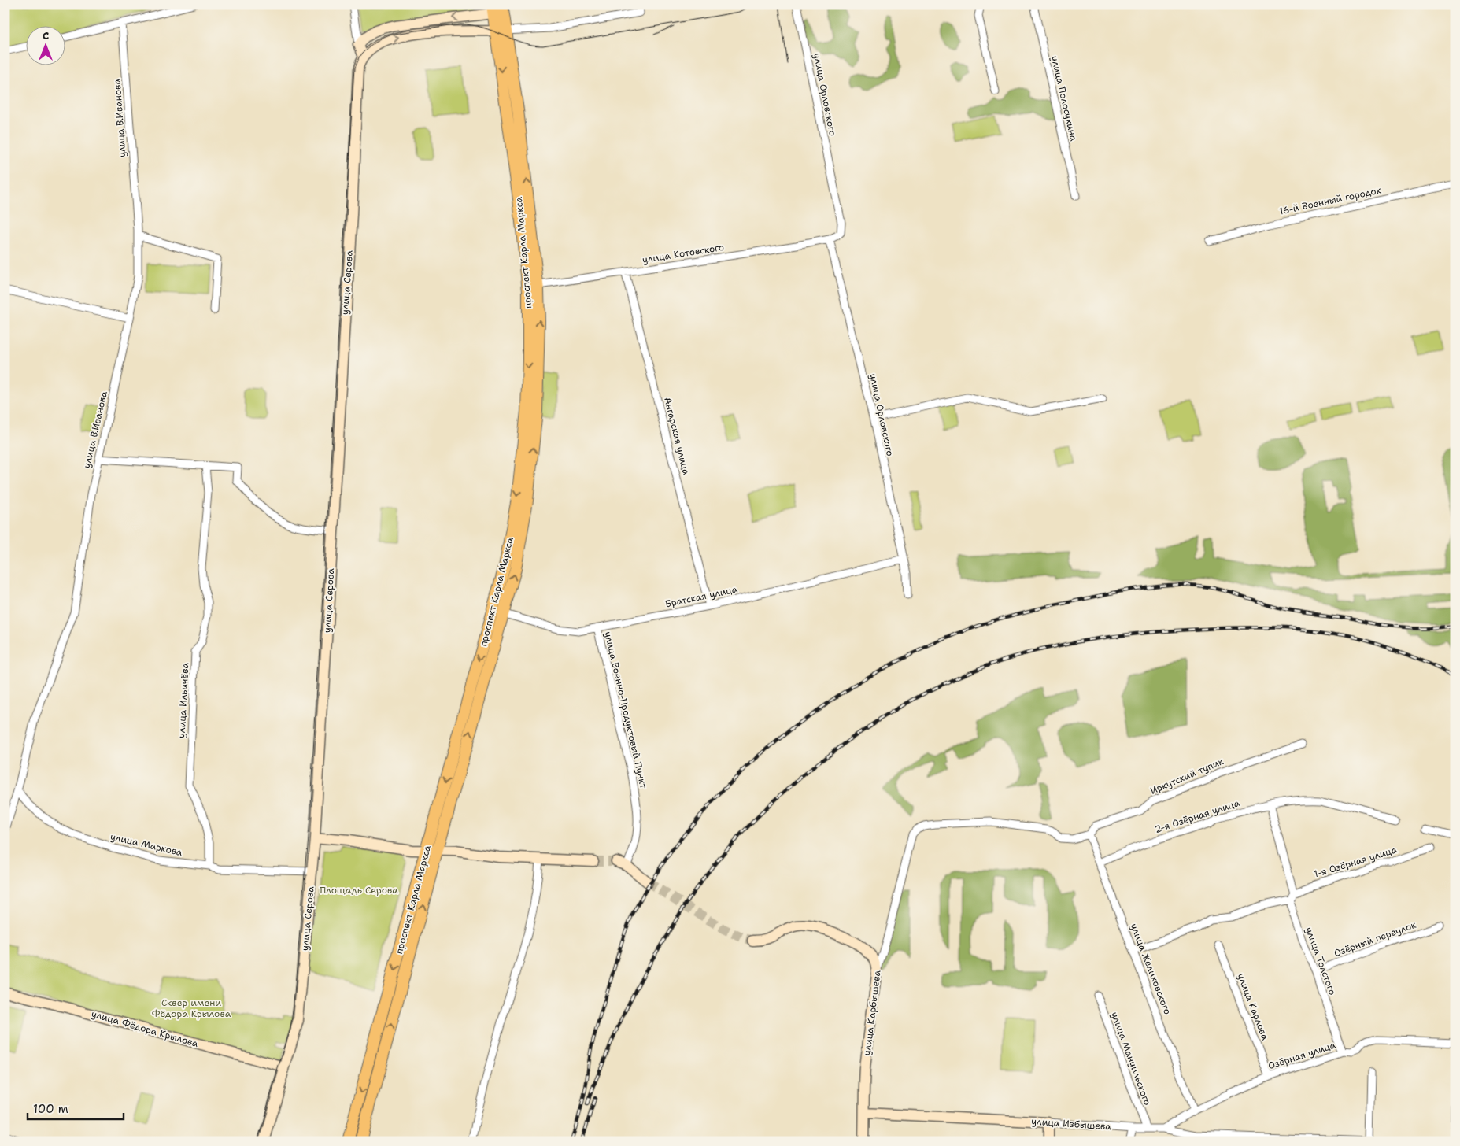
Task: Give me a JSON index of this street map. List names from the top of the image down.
{
  "streets": {
    "main road": ["проспект Карла Маркса"],
    "street": [
      "улица Орловского",
      "улица Полосухина",
      "улица В.Иванова",
      "16-й Военный городок",
      "улица Котовского",
      "улица Серова",
      "Ангарская улица",
      "Братская улица",
      "улица Ильичёва",
      "улица Военно-Продуктовый Пункт",
      "Иркутский тупик",
      "2-я Озёрная улица",
      "улица Маркова",
      "1-я Озёрная улица",
      "Озёрный переулок",
      "улица Толстого",
      "улица Желиховского",
      "улица Карлова",
      "улица Карбышева",
      "улица Фёдора Крылова",
      "Озёрная улица",
      "улица Мануильского",
      "улица Избышева"
    ]
  },
  "crossings": [
    ["улица Орловского", "улица Котовского"],
    ["улица Орловского", "Братская улица"],
    ["улица В.Иванова", "улица Маркова"],
    ["проспект Карла Маркса", "улица Котовского"],
    ["проспект Карла Маркса", "Братская улица"],
    ["улица Котовского", "Ангарская улица"],
    ["улица Серова", "улица Маркова"],
    ["улица Серова", "улица Фёдора Крылова"],
    ["Ангарская улица", "Братская улица"],
    ["Братская улица", "улица Военно-Продуктовый Пункт"],
    ["улица Ильичёва", "улица Маркова"],
    ["Иркутский тупик", "улица Желиховского"],
    ["Иркутский тупик", "улица Карбышева"],
    ["2-я Озёрная улица", "улица Толстого"],
    ["2-я Озёрная улица", "улица Желиховского"],
    ["1-я Озёрная улица", "улица Толстого"],
    ["1-я Озёрная улица", "улица Желиховского"],
    ["Озёрный переулок", "улица Толстого"],
    ["улица Толстого", "Озёрная улица"],
    ["улица Желиховского", "Озёрная улица"],
    ["улица Карлова", "Озёрная улица"],
    ["улица Карбышева", "улица Избышева"],
    ["Озёрная улица", "улица Избышева"],
    ["улица Мануильского", "улица Избышева"]
  ],
  "parks": ["Площадь Серова", "Сквер имени Фёдора Крылова"],
  "scale_bar": "100 m",
  "north": "top"
}
